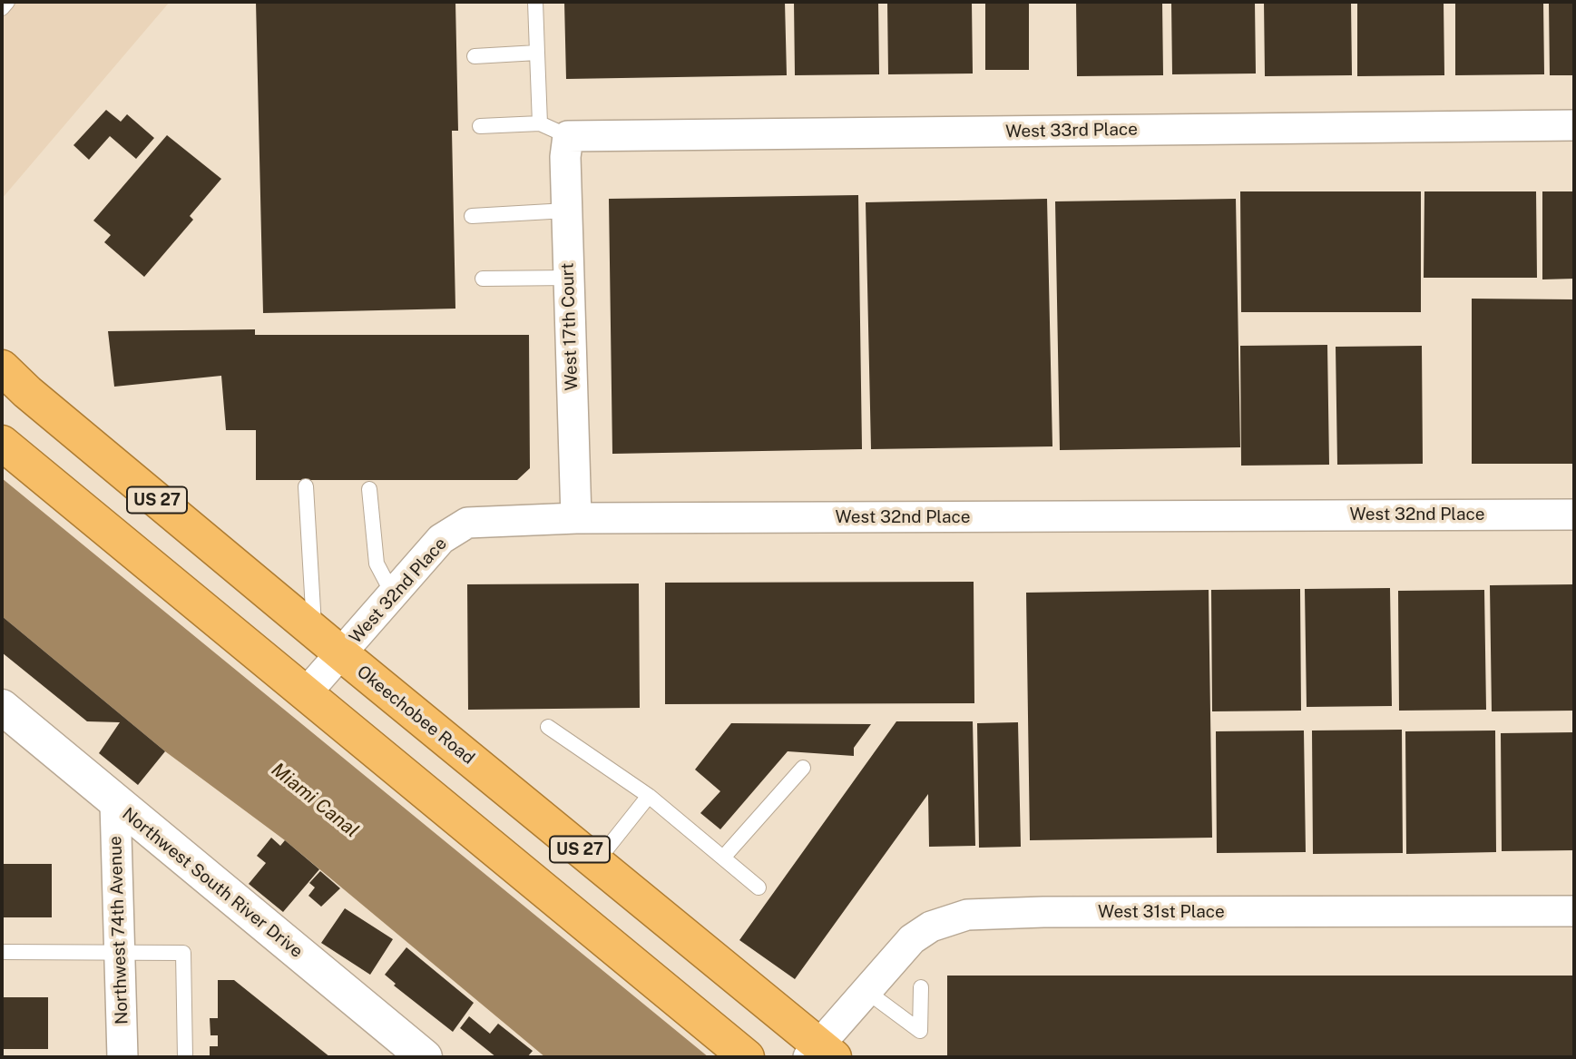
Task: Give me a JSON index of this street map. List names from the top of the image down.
{
  "streets": {
    "highway": ["US 27", "Okeechobee Road"],
    "street": [
      "West 33rd Place",
      "West 17th Court",
      "West 32nd Place",
      "Northwest South River Drive",
      "West 31st Place",
      "Northwest 74th Avenue"
    ]
  },
  "crossings": [
    ["West 33rd Place", "West 17th Court"],
    ["West 17th Court", "West 32nd Place"],
    ["US 27", "West 32nd Place"],
    ["West 32nd Place", "Okeechobee Road"],
    ["Okeechobee Road", "West 31st Place"],
    ["Northwest South River Drive", "Northwest 74th Avenue"]
  ],
  "water": ["Miami Canal"]
}
